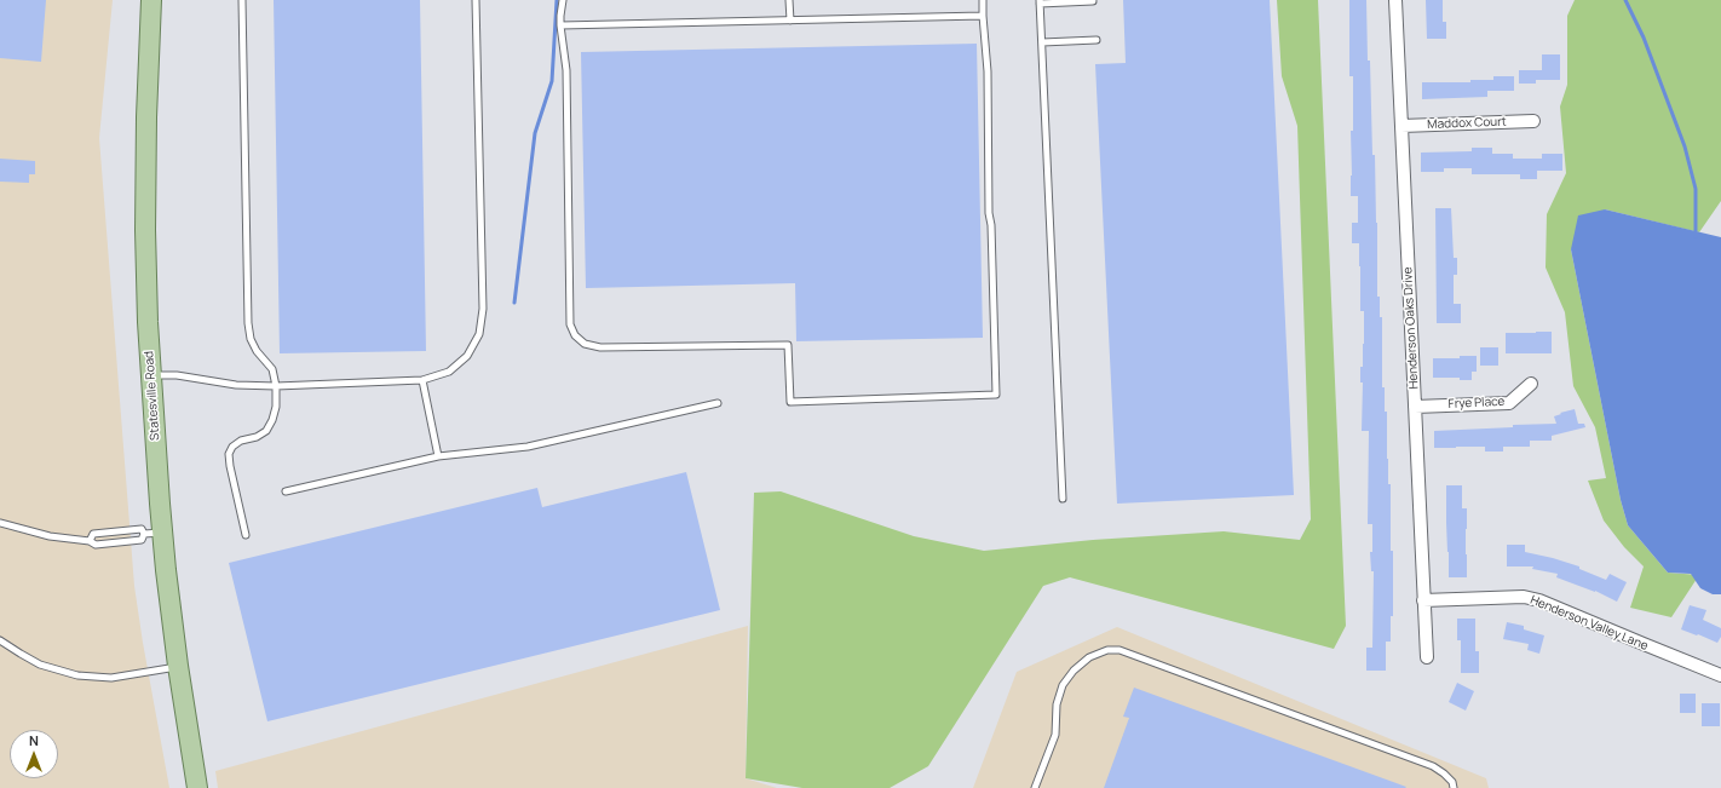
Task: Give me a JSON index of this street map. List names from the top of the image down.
{
  "streets": {
    "main road": ["Statesville Road"],
    "street": [
      "Maddox Court",
      "Henderson Oaks Drive",
      "Frye Place",
      "Henderson Valley Lane"
    ]
  },
  "crossings": [
    ["Maddox Court", "Henderson Oaks Drive"],
    ["Henderson Oaks Drive", "Frye Place"],
    ["Henderson Oaks Drive", "Henderson Valley Lane"]
  ],
  "north": "top"
}
